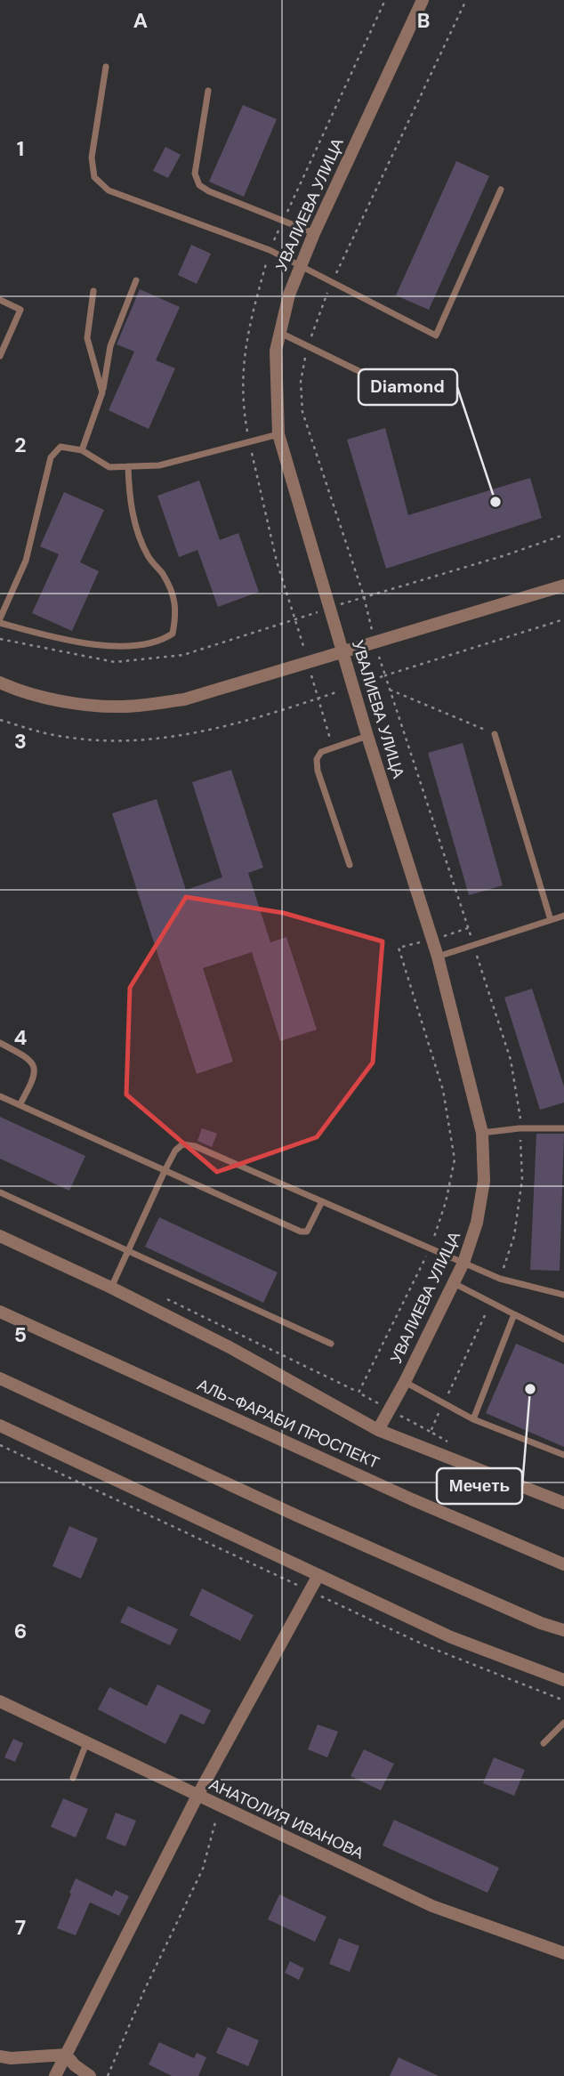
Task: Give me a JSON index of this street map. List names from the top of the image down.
{
  "streets": {
    "street": ["УВАЛИЕВА УЛИЦА", "АЛЬ-ФАРАБИ ПРОСПЕКТ", "АНАТОЛИЯ ИВАНОВА"]
  },
  "places": ["Diamond", "Мечеть"],
  "grid": {
    "columns": ["A", "B"],
    "rows": [
      "1",
      "2",
      "3",
      "4",
      "5",
      "6",
      "7"
    ]
  }
}
